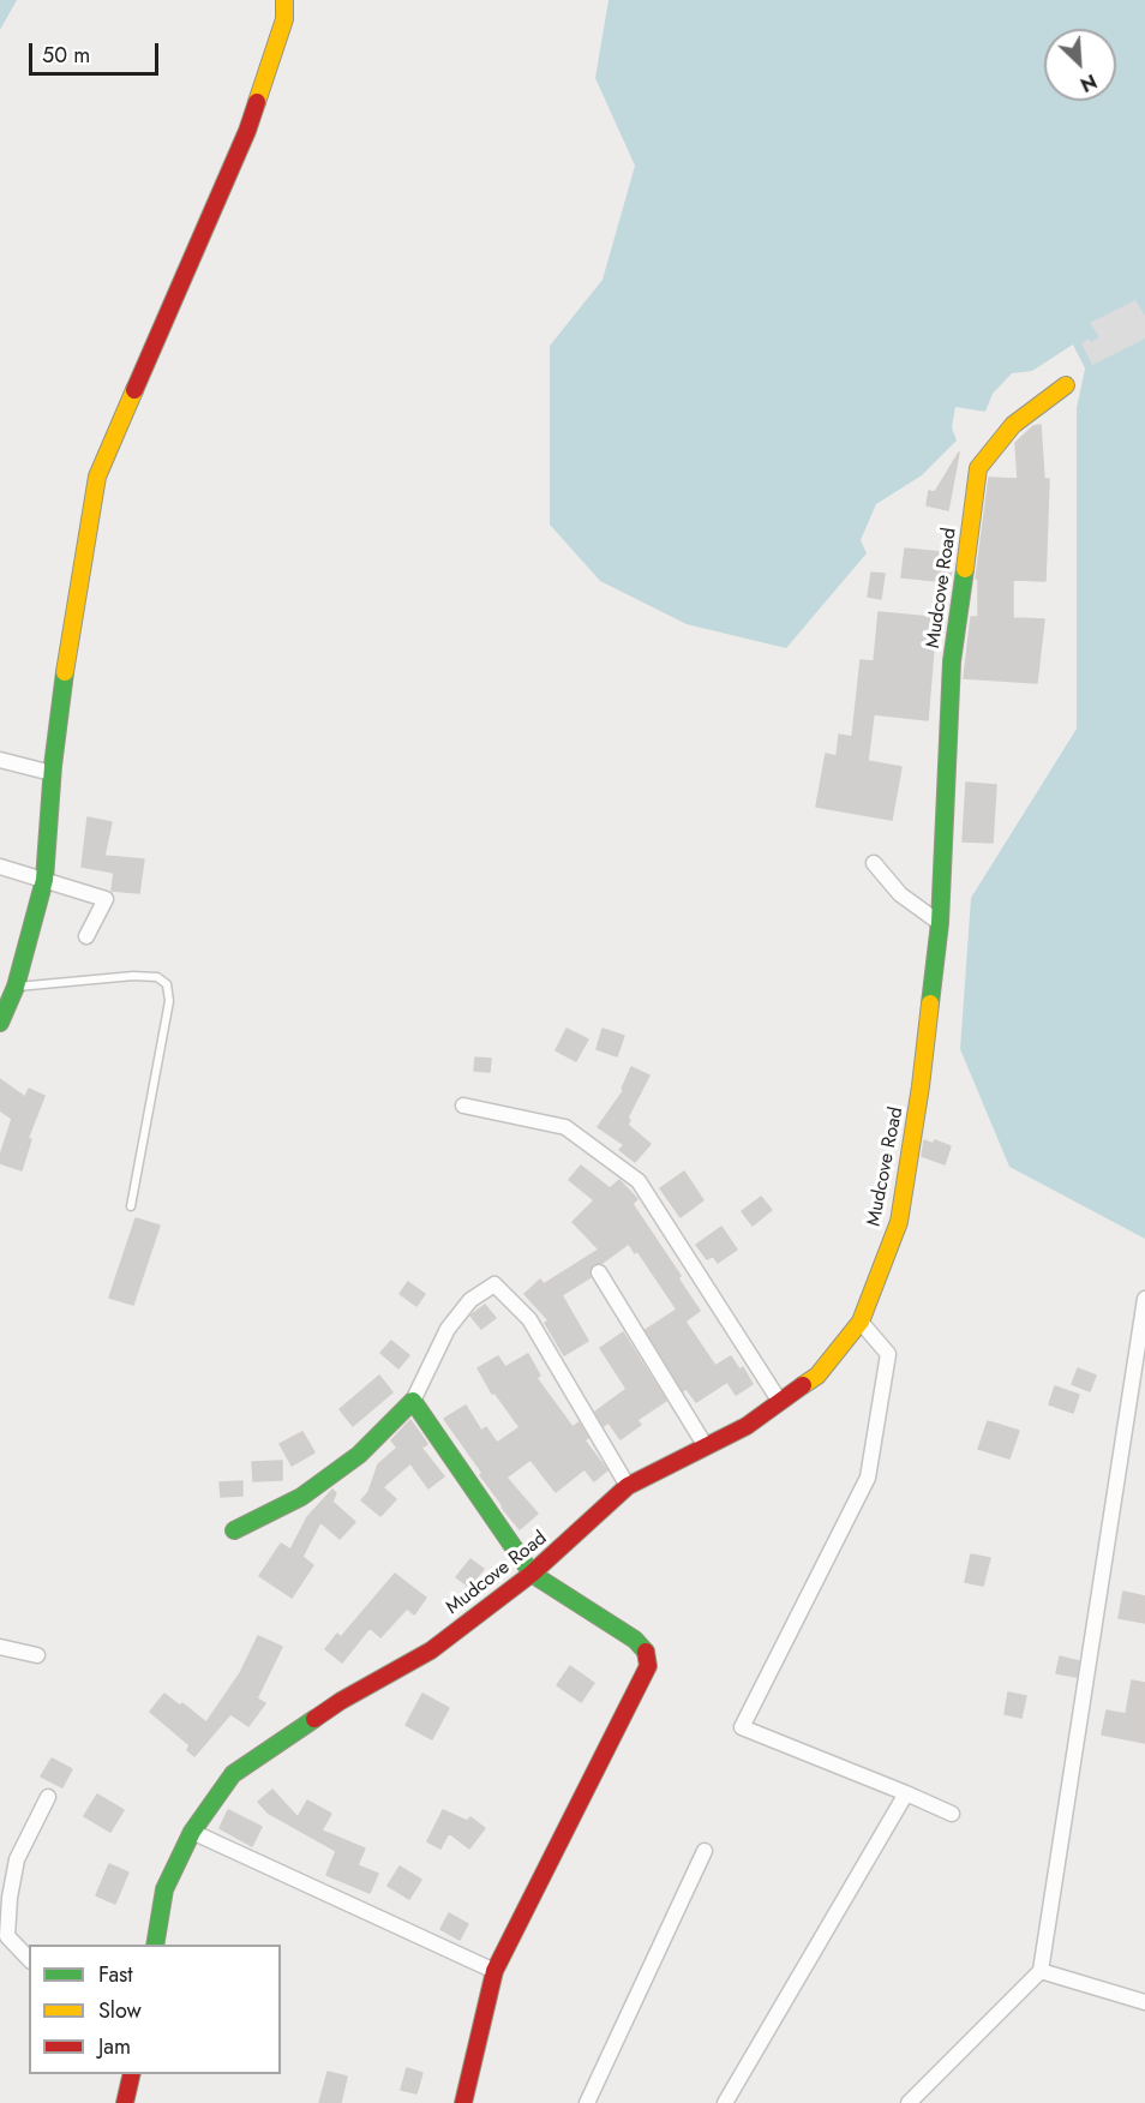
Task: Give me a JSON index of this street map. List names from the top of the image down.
{
  "streets": {
    "street": ["Mudcove Road"]
  },
  "legend": ["Fast", "Slow", "Jam"],
  "scale_bar": "50 m",
  "north": "bottom right"
}
